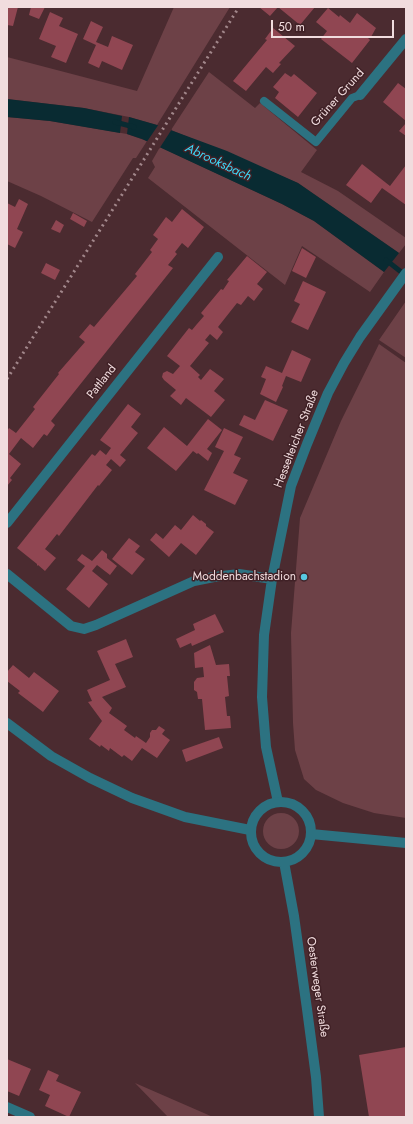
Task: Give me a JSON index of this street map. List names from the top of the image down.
{
  "streets": {
    "street": [
      "Grüner Grund",
      "Pattland",
      "Hesselteicher Straße",
      "Oesterweger Straße"
    ]
  },
  "crossings": [
    ["Hesselteicher Straße", "Oesterweger Straße"]
  ],
  "water": ["Abrooksbach"],
  "places": ["Moddenbachstadion"],
  "scale_bar": "50 m"
}
